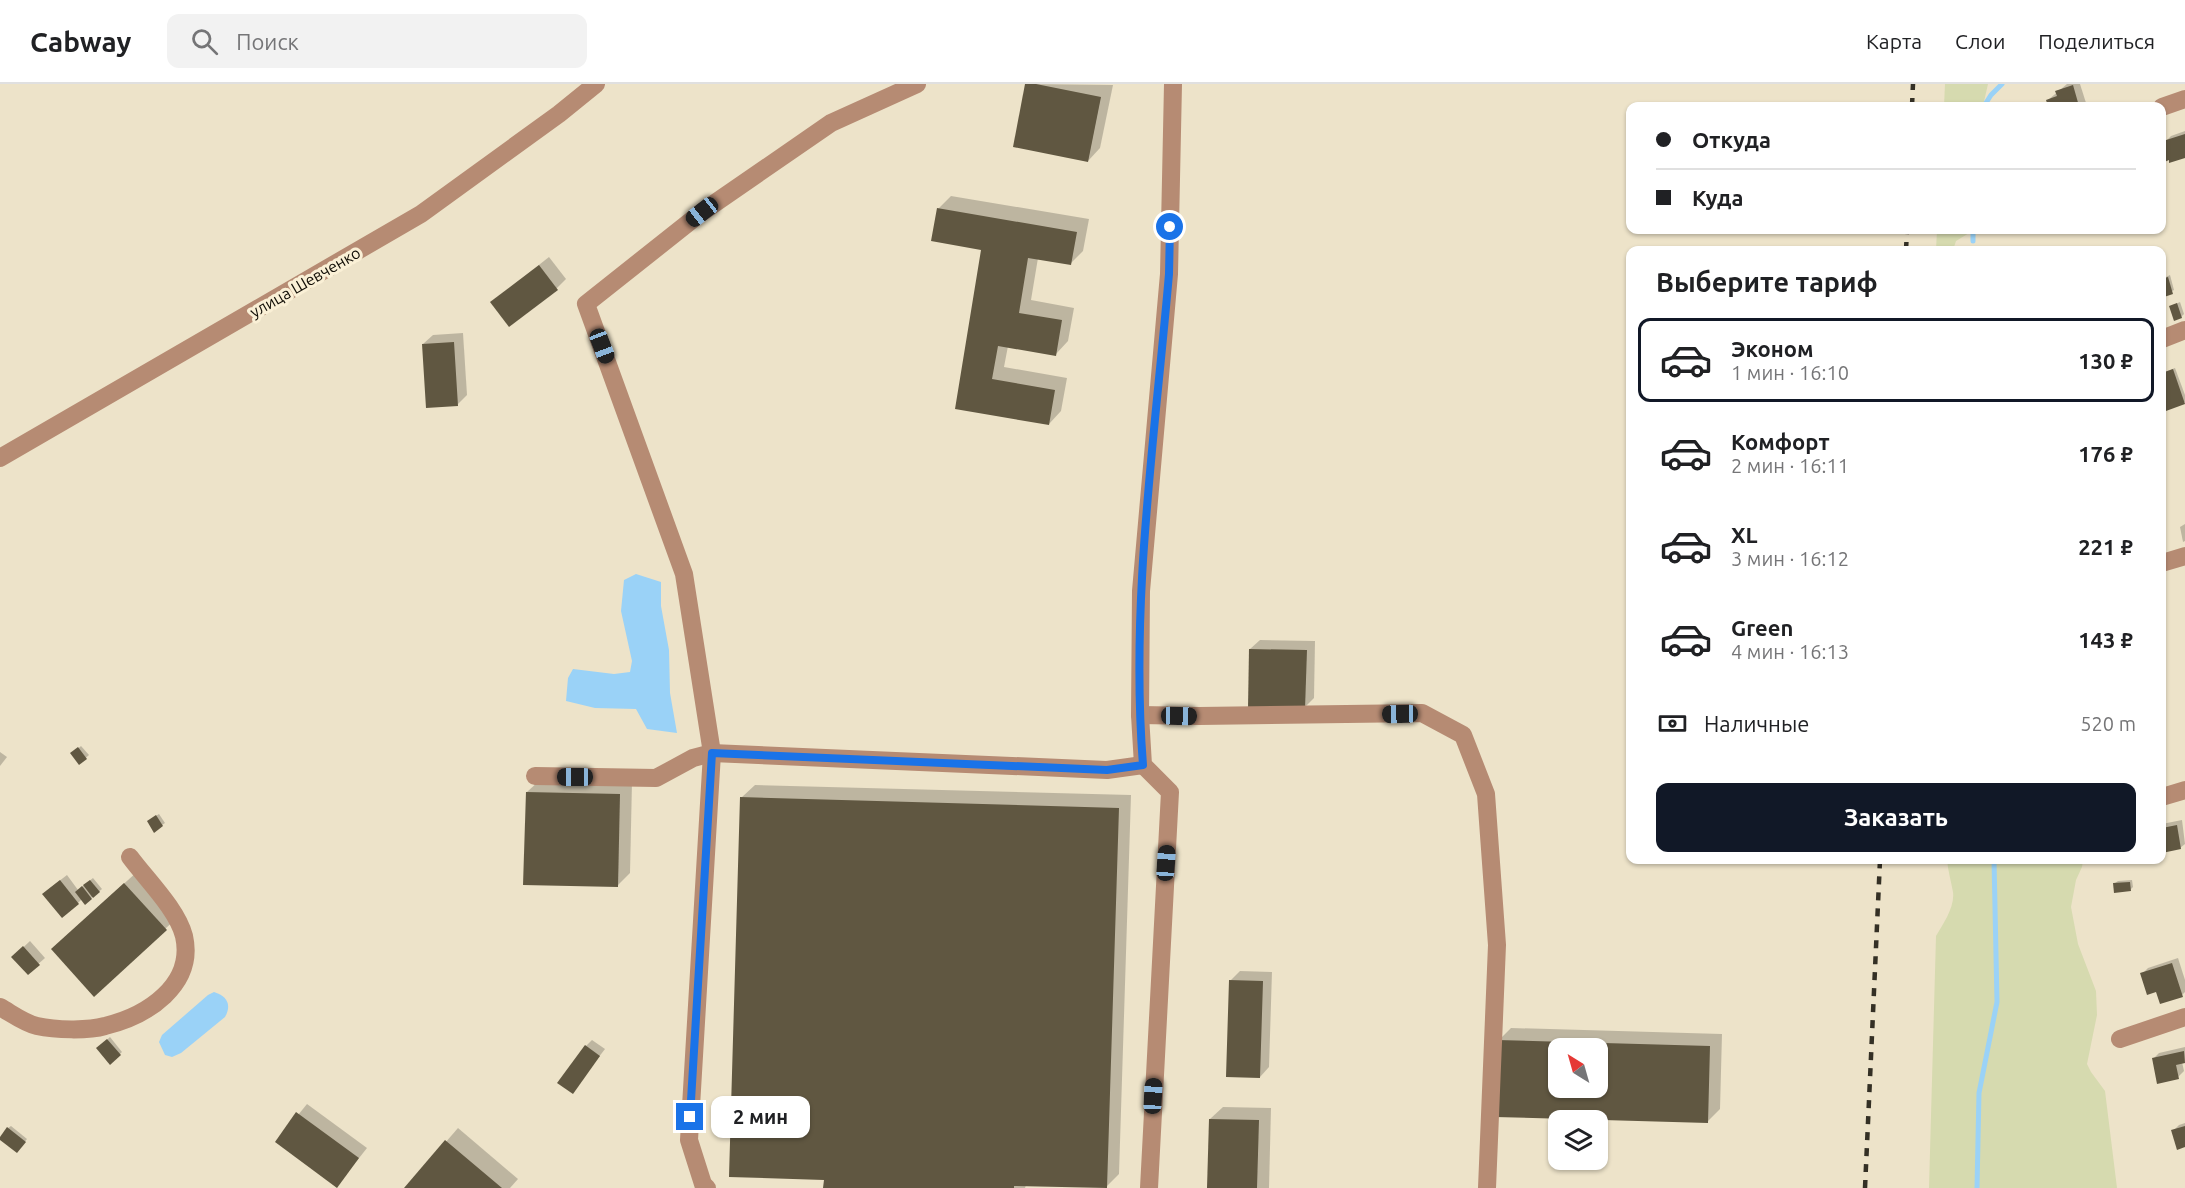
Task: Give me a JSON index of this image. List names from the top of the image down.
{
  "streets": {
    "street": ["улица Шевченко"]
  },
  "north": "top left",
  "page": {
    "header": "Cabway",
    "search": "Поиск",
    "nav": ["Карта", "Слои", "Поделиться"],
    "banner": ["Откуда", "Куда"],
    "heading": "Выберите тариф",
    "list": [
      {
        "name": "Эконом",
        "note": "1 мин · 16:10",
        "value": "130 ₽"
      },
      {
        "name": "Комфорт",
        "note": "2 мин · 16:11",
        "value": "176 ₽"
      },
      {
        "name": "XL",
        "note": "3 мин · 16:12",
        "value": "221 ₽"
      },
      {
        "name": "Green",
        "note": "4 мин · 16:13",
        "value": "143 ₽"
      }
    ],
    "pay": ["Наличные", "520 m"],
    "buttons": "Заказать",
    "bubble": "2 мин"
  }
}
